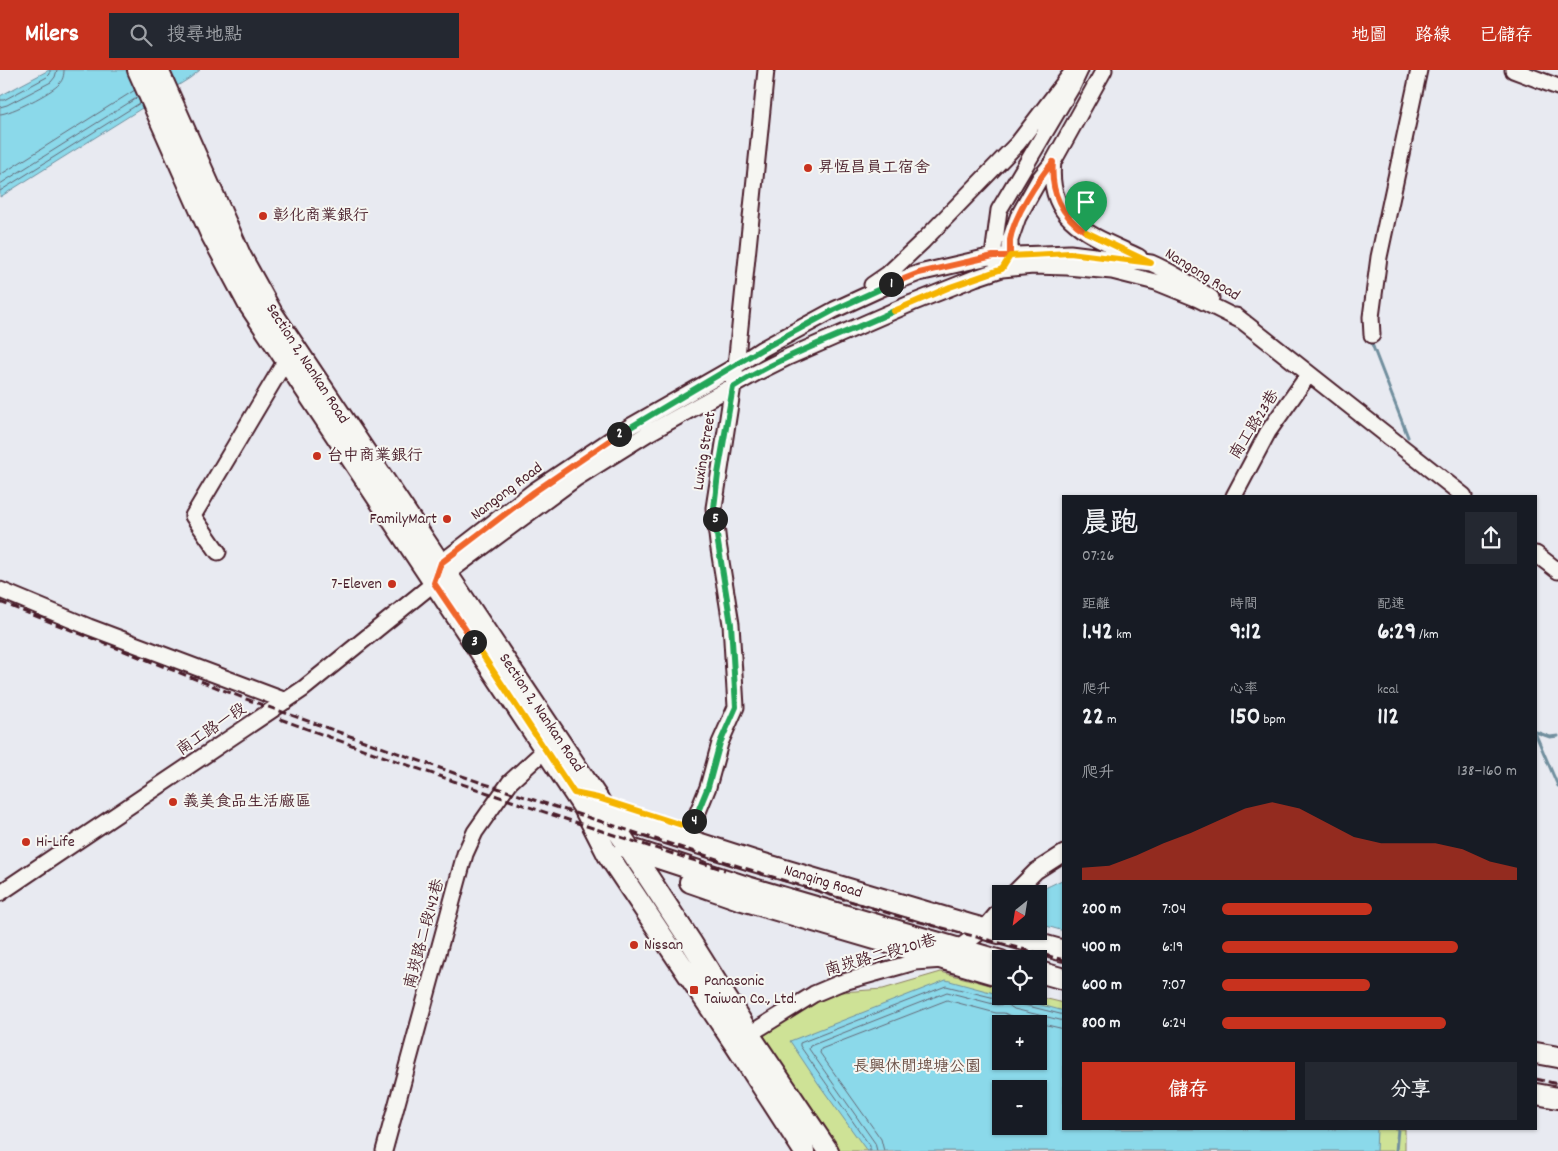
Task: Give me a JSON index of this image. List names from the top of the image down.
{
  "streets": {
    "main road": ["Section 2, Nankan Road", "Nanqing Road"],
    "street": [
      "Nangong Road",
      "南工路23巷",
      "Luxing Street",
      "南工路一段",
      "南崁路二段142巷",
      "南崁路二段201巷"
    ]
  },
  "crossings": [
    ["Nangong Road", "Section 2, Nankan Road"],
    ["Nangong Road", "南工路23巷"],
    ["Nangong Road", "Luxing Street"],
    ["Nangong Road", "南工路一段"],
    ["Section 2, Nankan Road", "南工路一段"],
    ["Section 2, Nankan Road", "Nanqing Road"],
    ["Section 2, Nankan Road", "南崁路二段142巷"],
    ["Section 2, Nankan Road", "南崁路二段201巷"],
    ["Nanqing Road", "南崁路二段201巷"]
  ],
  "parks": ["長興休閒埤塘公園"],
  "places": {
    "other": [
      "昇恆昌員工宿舍",
      "彰化商業銀行",
      "台中商業銀行",
      "FamilyMart",
      "7-Eleven",
      "義美食品生活廠區",
      "Hi-Life",
      "Nissan"
    ],
    "transit": ["Panasonic Taiwan Co., Ltd."]
  },
  "north": "bottom left",
  "page": {
    "header": "Milers",
    "search": "搜尋地點",
    "nav": ["地圖", "路線", "已儲存"],
    "pins": [
      "1",
      "2",
      "5",
      "3",
      "4"
    ],
    "heading": ["晨跑", "07:26"],
    "stats": [
      ["距離", "1.42 km"],
      ["時間", "9:12"],
      ["配速", "6:29 /km"],
      ["爬升", "22 m"],
      ["心率", "150 bpm"],
      ["kcal", "112"]
    ],
    "chart": ["爬升", "138–160 m"],
    "map_buttons": ["+", "−"],
    "list": [
      {
        "name": "200 m",
        "note": "7:04"
      },
      {
        "name": "400 m",
        "note": "6:19"
      },
      {
        "name": "600 m",
        "note": "7:07"
      },
      {
        "name": "800 m",
        "note": "6:24"
      }
    ],
    "buttons": ["儲存", "分享"]
  }
}
